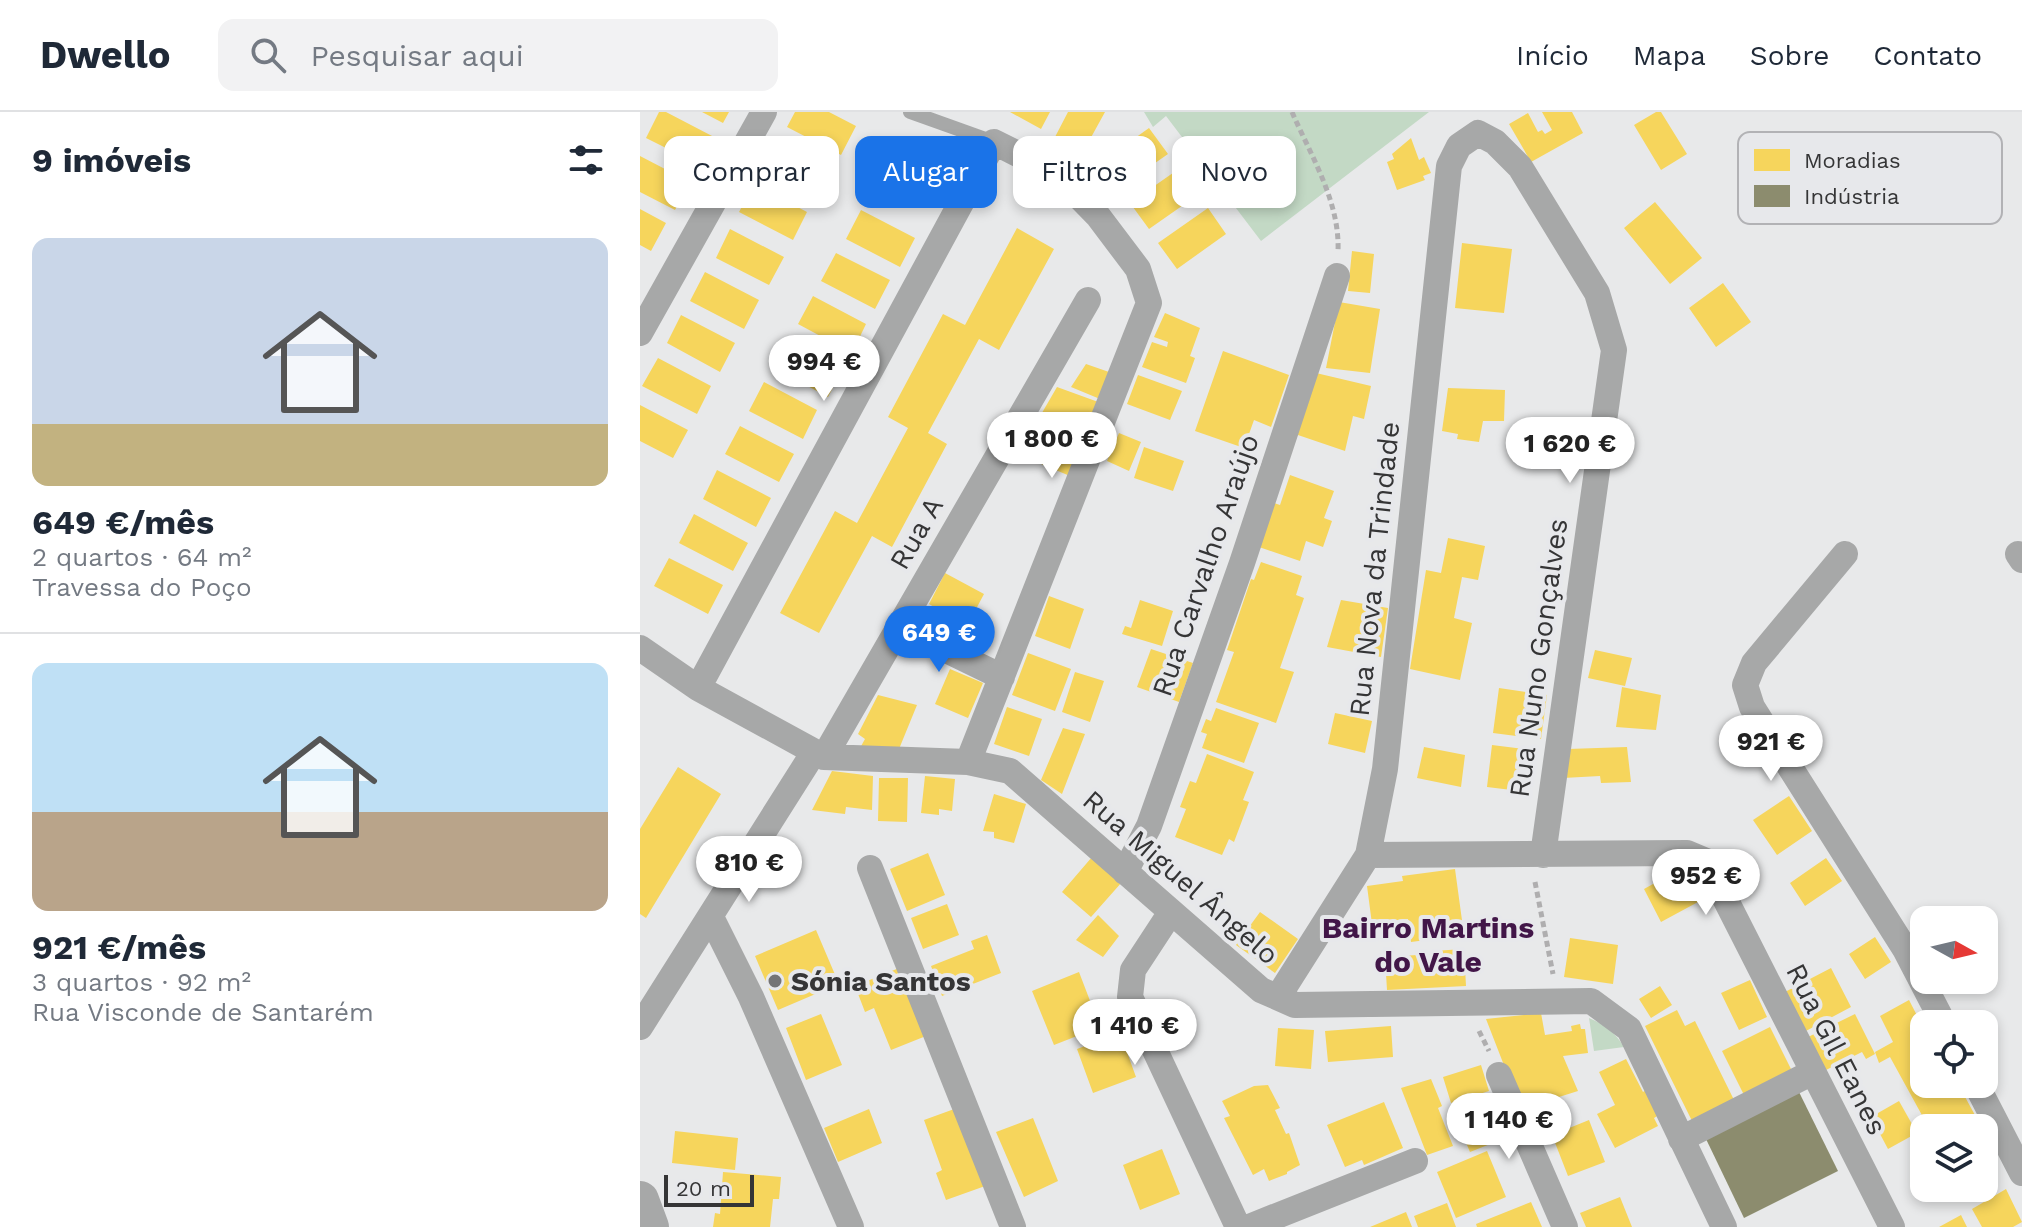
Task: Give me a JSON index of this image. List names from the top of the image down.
{
  "streets": {
    "street": [
      "Rua A",
      "Rua Carvalho Araújo",
      "Rua Nova da Trindade",
      "Rua Nuno Gonçalves",
      "Rua Miguel Ângelo",
      "Rua GIl Eanes"
    ]
  },
  "crossings": [
    ["Rua A", "Rua Miguel Ângelo"],
    ["Rua Carvalho Araújo", "Rua Miguel Ângelo"],
    ["Rua Nova da Trindade", "Rua Nuno Gonçalves"],
    ["Rua Nova da Trindade", "Rua Miguel Ângelo"],
    ["Rua Nova da Trindade", "Rua GIl Eanes"],
    ["Rua Nuno Gonçalves", "Rua GIl Eanes"]
  ],
  "districts": ["Bairro Martins do Vale"],
  "places": ["Sónia Santos"],
  "legend": ["Moradias", "Indústria"],
  "scale_bar": "20 m",
  "north": "right",
  "page": {
    "header": "Dwello",
    "search": "Pesquisar aqui",
    "nav": [
      "Início",
      "Mapa",
      "Sobre",
      "Contato"
    ],
    "heading": "9 imóveis",
    "chip": [
      "Comprar",
      "Alugar",
      "Filtros",
      "Novo"
    ],
    "list": [
      {
        "name": "649 €/mês",
        "note": "2 quartos · 64 m² · Travessa do Poço"
      },
      {
        "name": "921 €/mês",
        "note": "3 quartos · 92 m² · Rua Visconde de Santarém"
      }
    ],
    "price": [
      "994 €",
      "1 800 €",
      "1 620 €",
      "649 €",
      "921 €",
      "810 €",
      "952 €",
      "1 410 €",
      "1 140 €"
    ],
    "scale": "20 m"
  }
}
